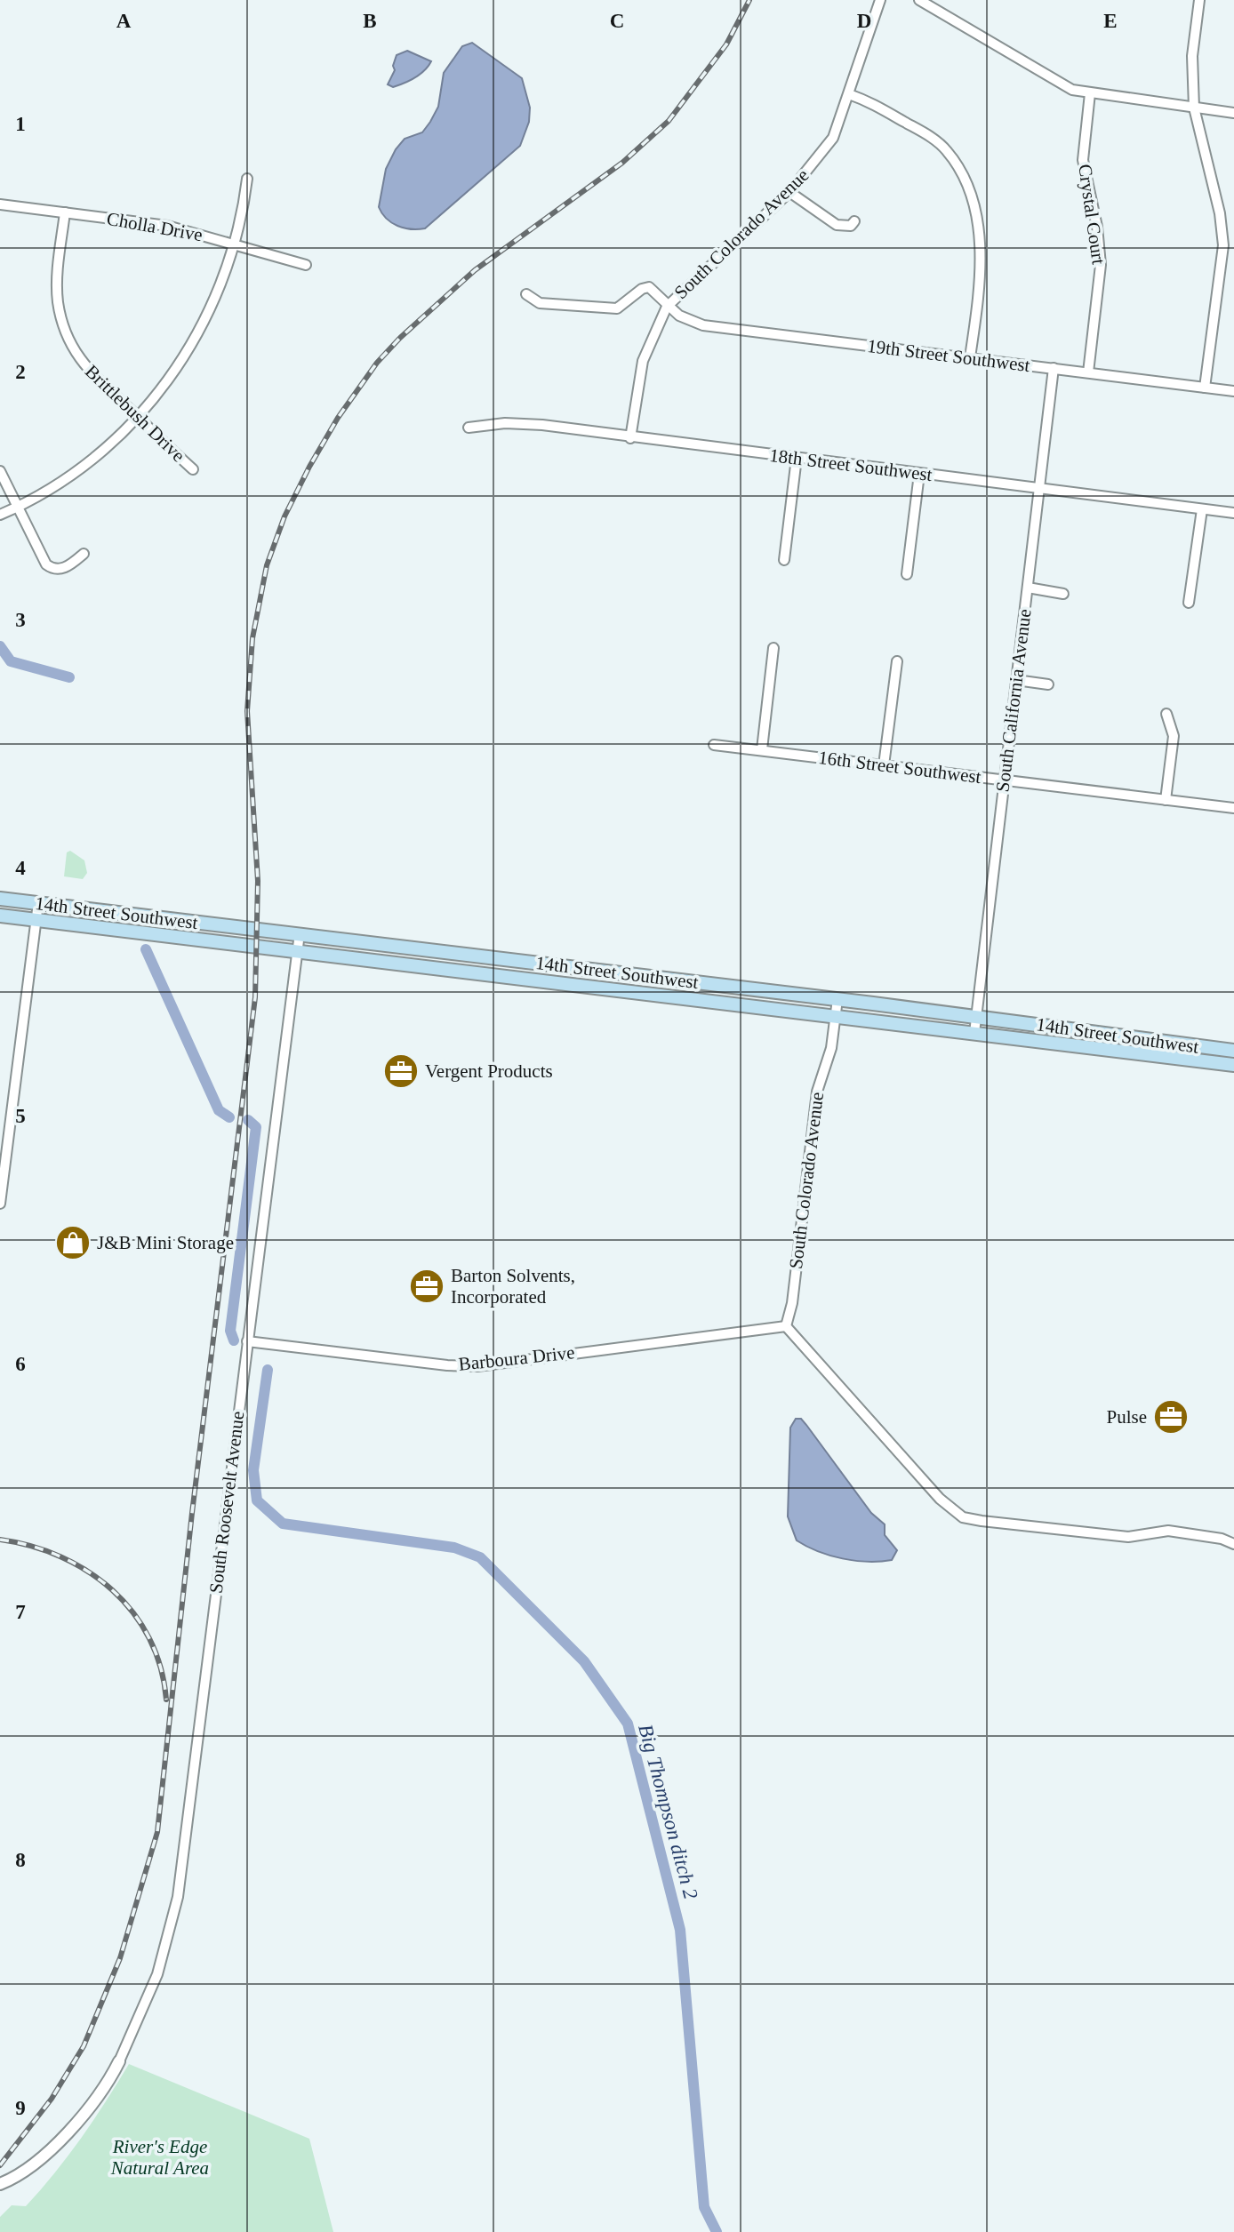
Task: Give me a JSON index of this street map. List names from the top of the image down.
{
  "streets": {
    "main road": ["14th Street Southwest"],
    "street": [
      "Crystal Court",
      "Cholla Drive",
      "South Colorado Avenue",
      "19th Street Southwest",
      "Brittlebush Drive",
      "18th Street Southwest",
      "South California Avenue",
      "16th Street Southwest",
      "Barboura Drive",
      "South Roosevelt Avenue"
    ]
  },
  "crossings": [
    ["Crystal Court", "19th Street Southwest"],
    ["Cholla Drive", "Brittlebush Drive"],
    ["South Colorado Avenue", "19th Street Southwest"],
    ["South Colorado Avenue", "18th Street Southwest"],
    ["South Colorado Avenue", "14th Street Southwest"],
    ["South Colorado Avenue", "Barboura Drive"],
    ["19th Street Southwest", "South California Avenue"],
    ["18th Street Southwest", "South California Avenue"],
    ["South California Avenue", "16th Street Southwest"],
    ["South California Avenue", "14th Street Southwest"],
    ["14th Street Southwest", "South Roosevelt Avenue"],
    ["Barboura Drive", "South Roosevelt Avenue"]
  ],
  "water": ["Big Thompson ditch 2"],
  "parks": ["River's Edge Natural Area"],
  "places": {
    "office": ["Vergent Products", "Barton Solvents, Incorporated", "Pulse"],
    "shop": ["J&B Mini Storage"]
  },
  "grid": {
    "columns": [
      "A",
      "B",
      "C",
      "D",
      "E"
    ],
    "rows": [
      "1",
      "2",
      "3",
      "4",
      "5",
      "6",
      "7",
      "8",
      "9"
    ]
  }
}
